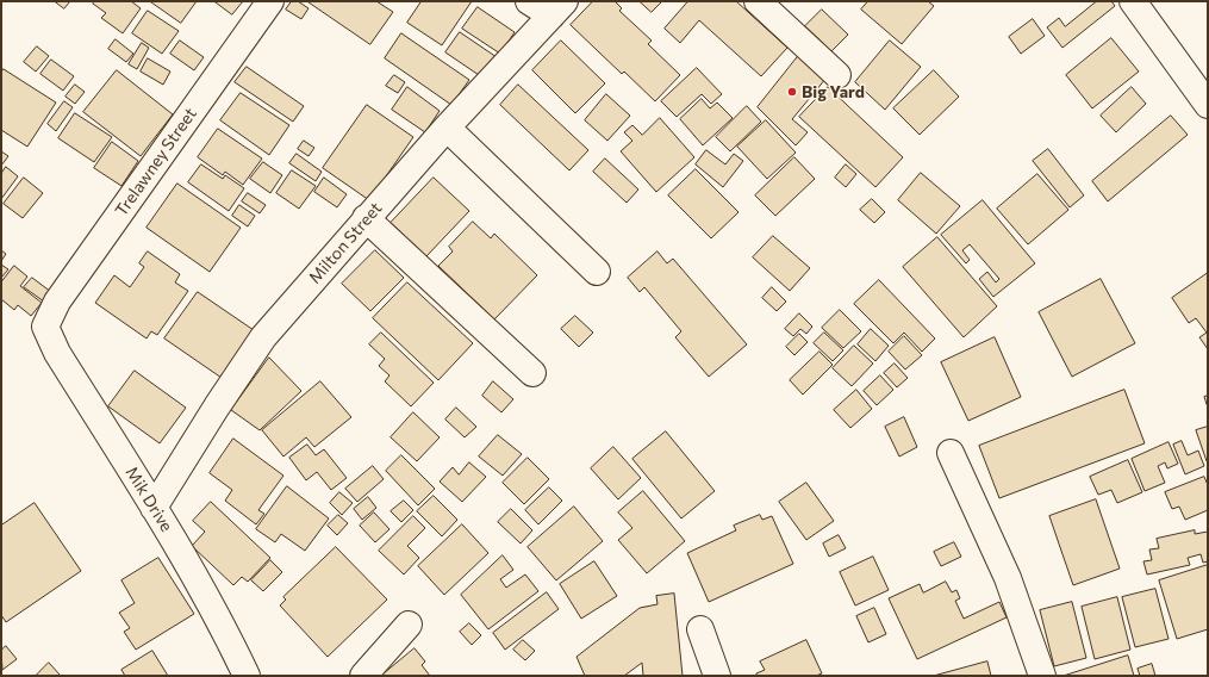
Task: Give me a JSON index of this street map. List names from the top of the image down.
{
  "streets": {
    "street": ["Trelawney Street", "Milton Street", "Mik Drive"]
  },
  "crossings": [
    ["Trelawney Street", "Mik Drive"],
    ["Milton Street", "Mik Drive"]
  ],
  "places": ["Big Yard"]
}
